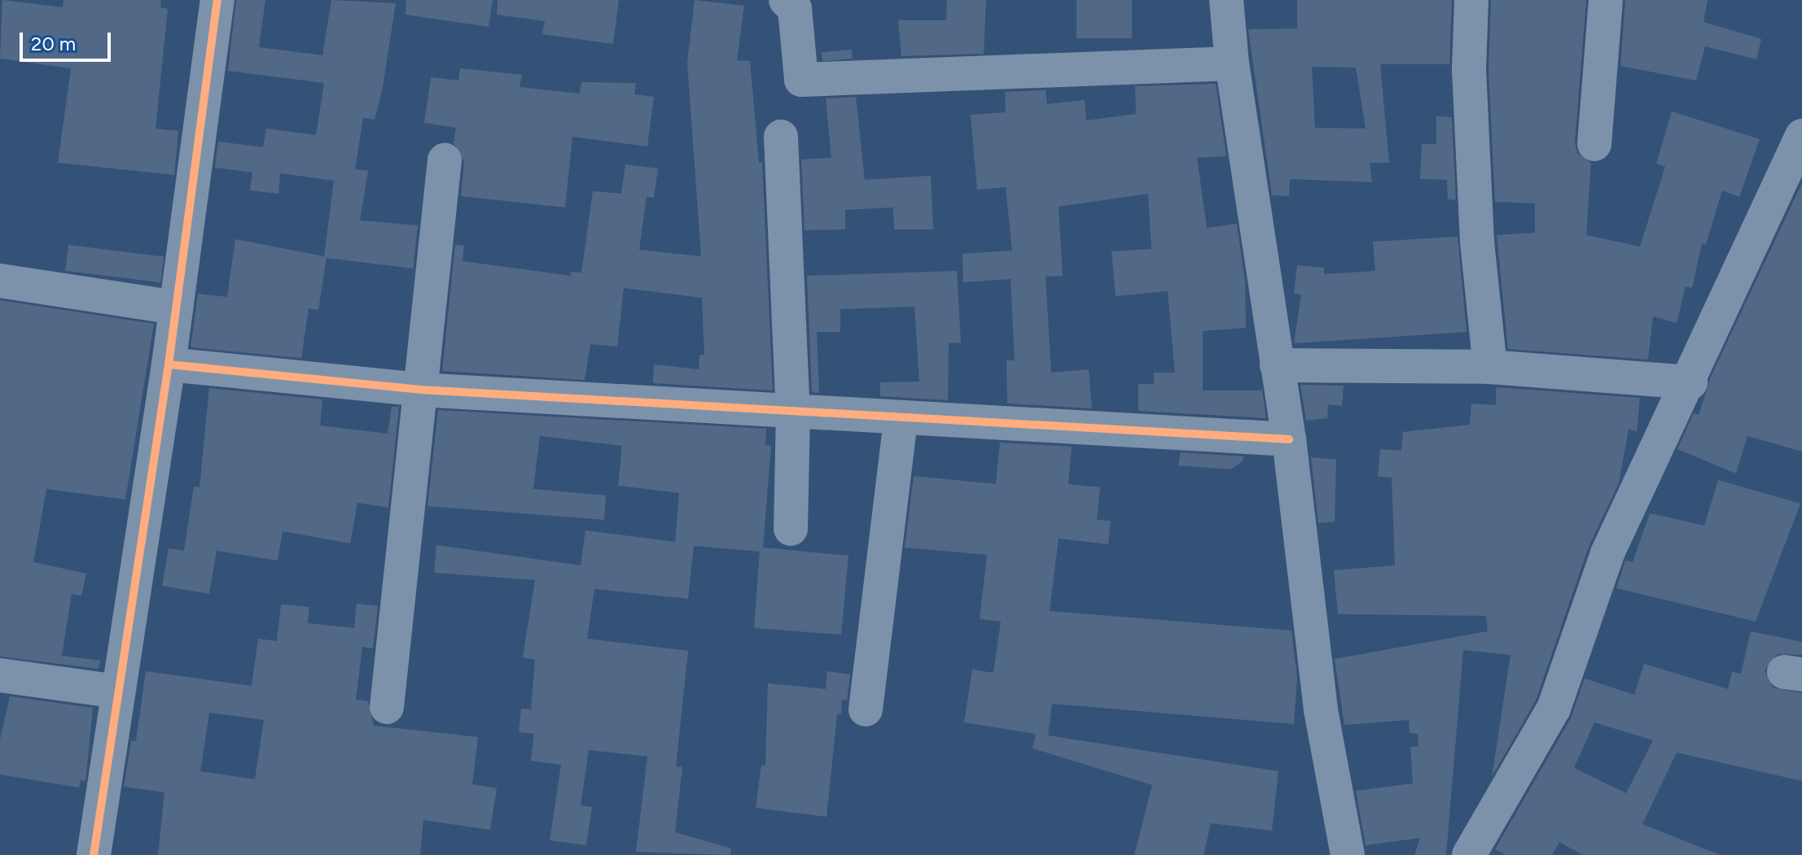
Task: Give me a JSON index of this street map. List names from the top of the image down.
{
  "scale_bar": "20 m"
}
